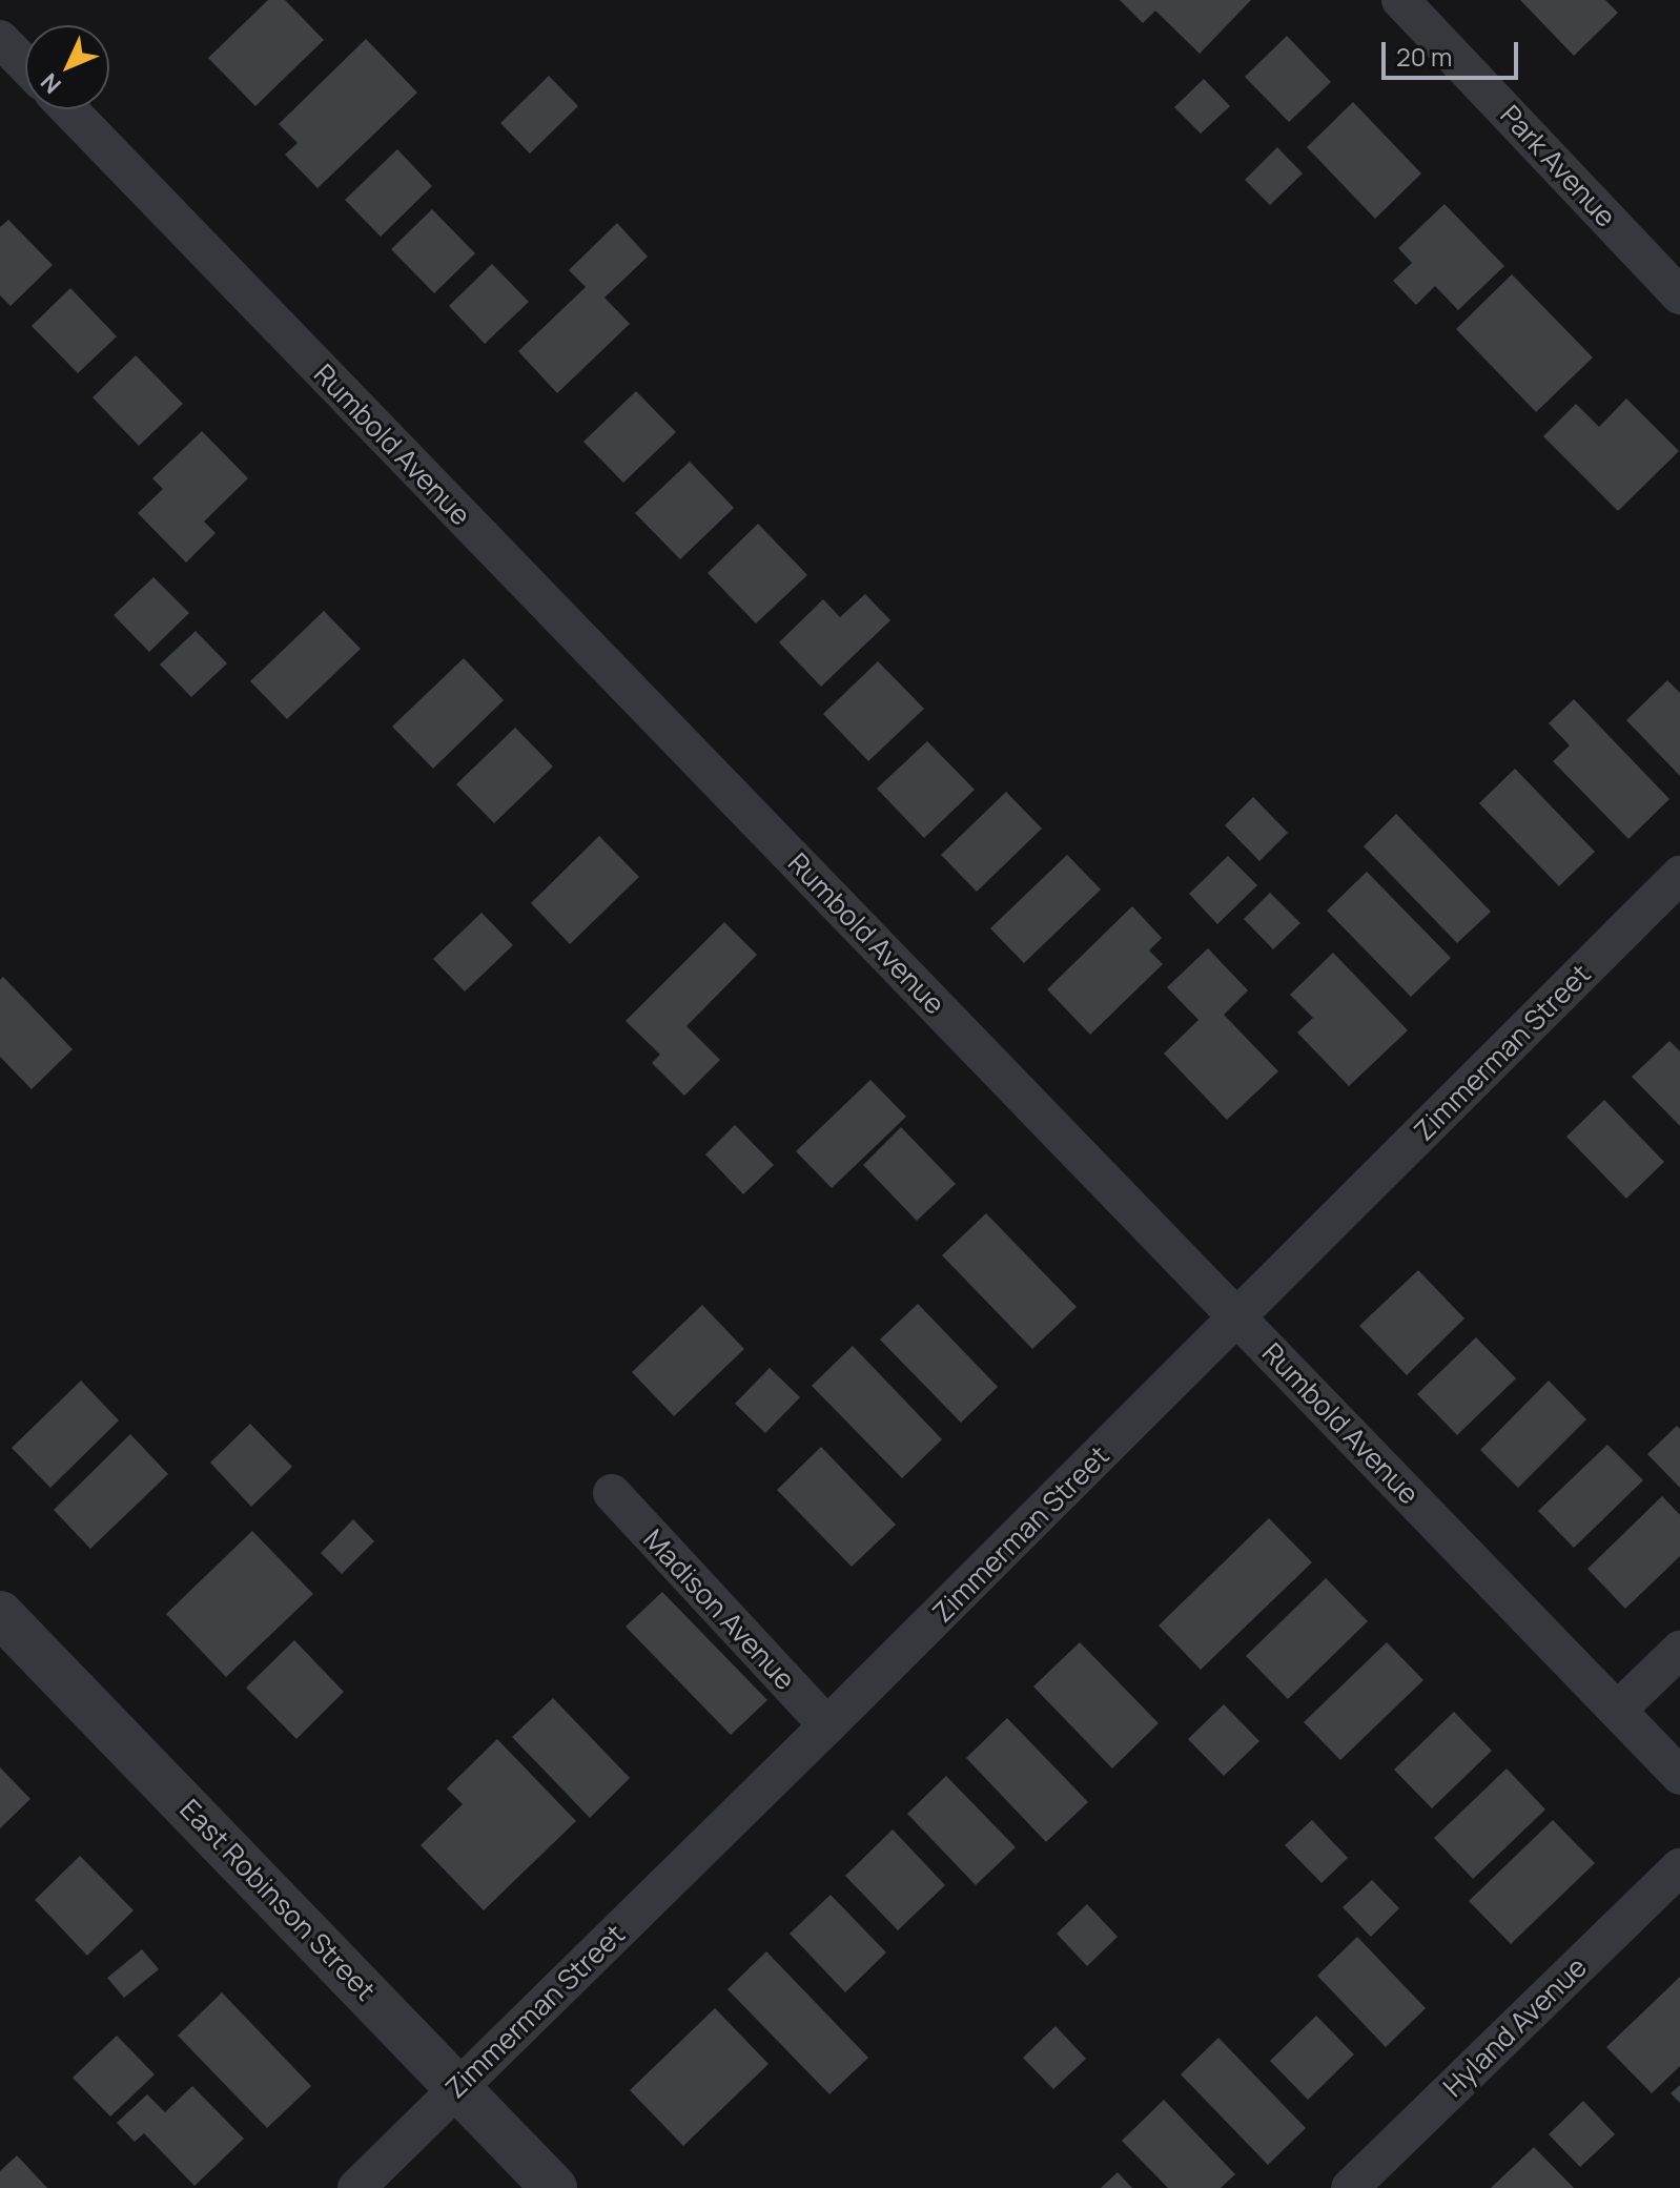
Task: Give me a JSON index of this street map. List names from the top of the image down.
{
  "streets": {
    "street": [
      "Park Avenue",
      "Rumbold Avenue",
      "Zimmerman Street",
      "Madison Avenue",
      "East Robinson Street",
      "Hyland Avenue"
    ]
  },
  "crossings": [
    ["Rumbold Avenue", "Zimmerman Street"],
    ["Zimmerman Street", "Madison Avenue"],
    ["Zimmerman Street", "East Robinson Street"]
  ],
  "scale_bar": "20 m",
  "north": "bottom left"
}
